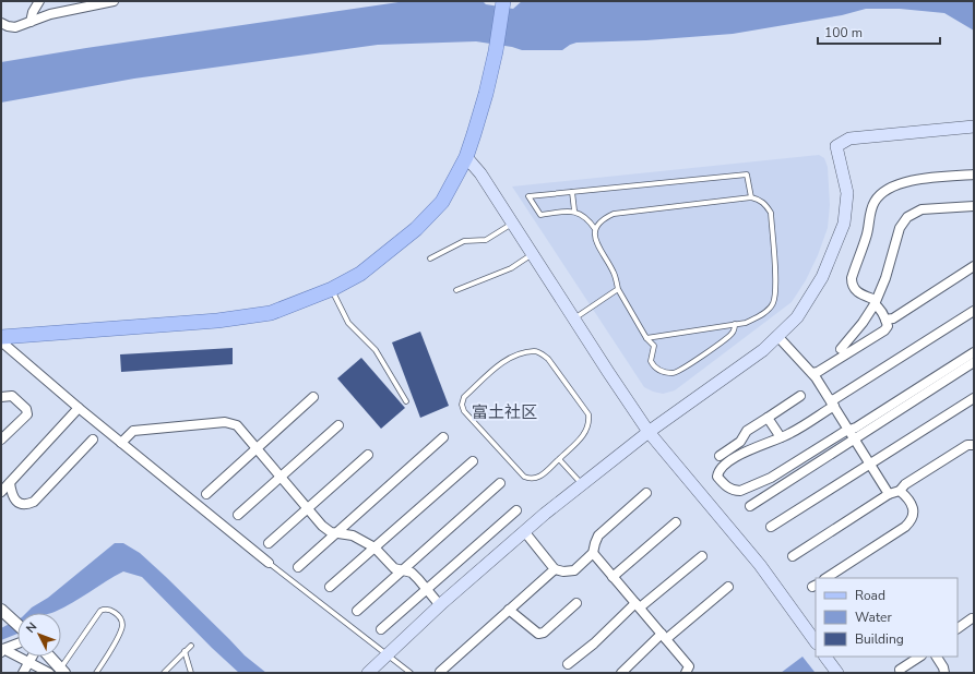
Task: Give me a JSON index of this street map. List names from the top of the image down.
{
  "districts": ["富土社区"],
  "legend": ["Road", "Water", "Building"],
  "scale_bar": "100 m",
  "north": "top left"
}
